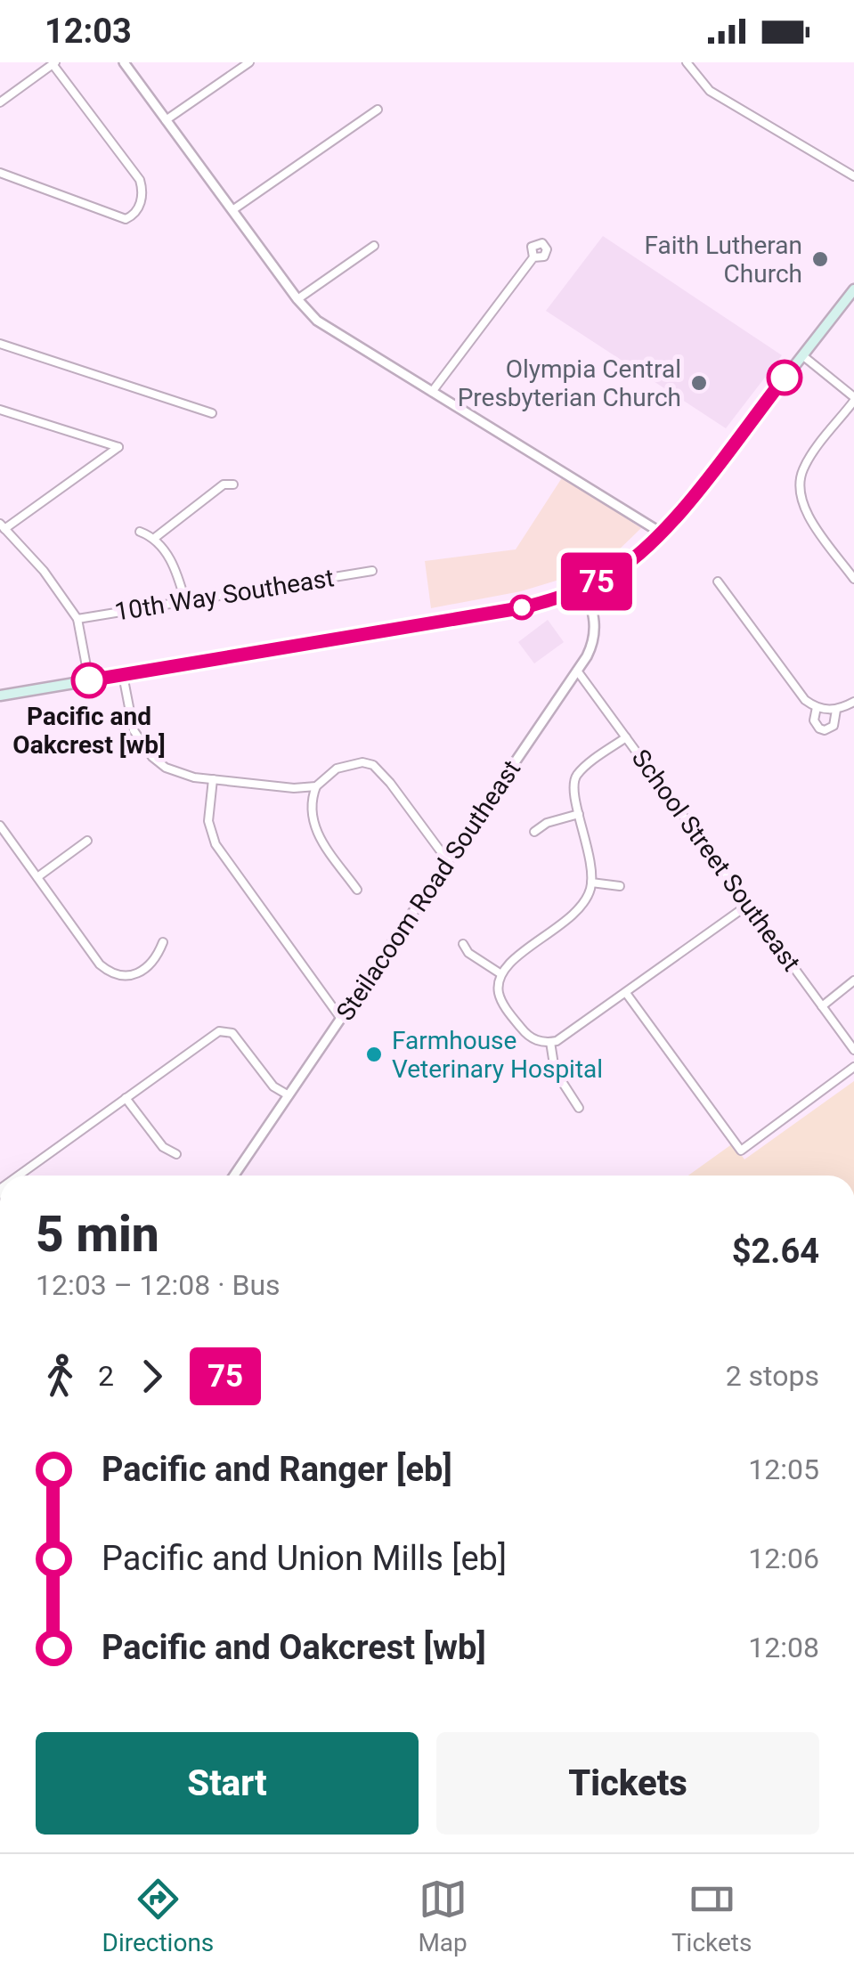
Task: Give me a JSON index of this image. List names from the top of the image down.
{
  "streets": {
    "street": ["10th Way Southeast", "School Street Southeast", "Steilacoom Road Southeast"]
  },
  "crossings": [
    ["School Street Southeast", "Steilacoom Road Southeast"]
  ],
  "places": [
    "Faith Lutheran Church",
    "Olympia Central Presbyterian Church",
    "Pacific and Oakcrest [wb]",
    "Farmhouse Veterinary Hospital"
  ],
  "lines": ["bus line 75"],
  "page": {
    "status": "12:03",
    "on_map": "75",
    "heading": ["5 min", "12:03 – 12:08 · Bus", "$2.64"],
    "legs": ["2", "75", "2 stops"],
    "list": [
      {
        "name": "Pacific and Ranger [eb]",
        "value": "12:05"
      },
      {
        "name": "Pacific and Union Mills [eb]",
        "value": "12:06"
      },
      {
        "name": "Pacific and Oakcrest [wb]",
        "value": "12:08"
      }
    ],
    "buttons": ["Start", "Tickets"],
    "tabs": ["Directions", "Map", "Tickets"]
  }
}
